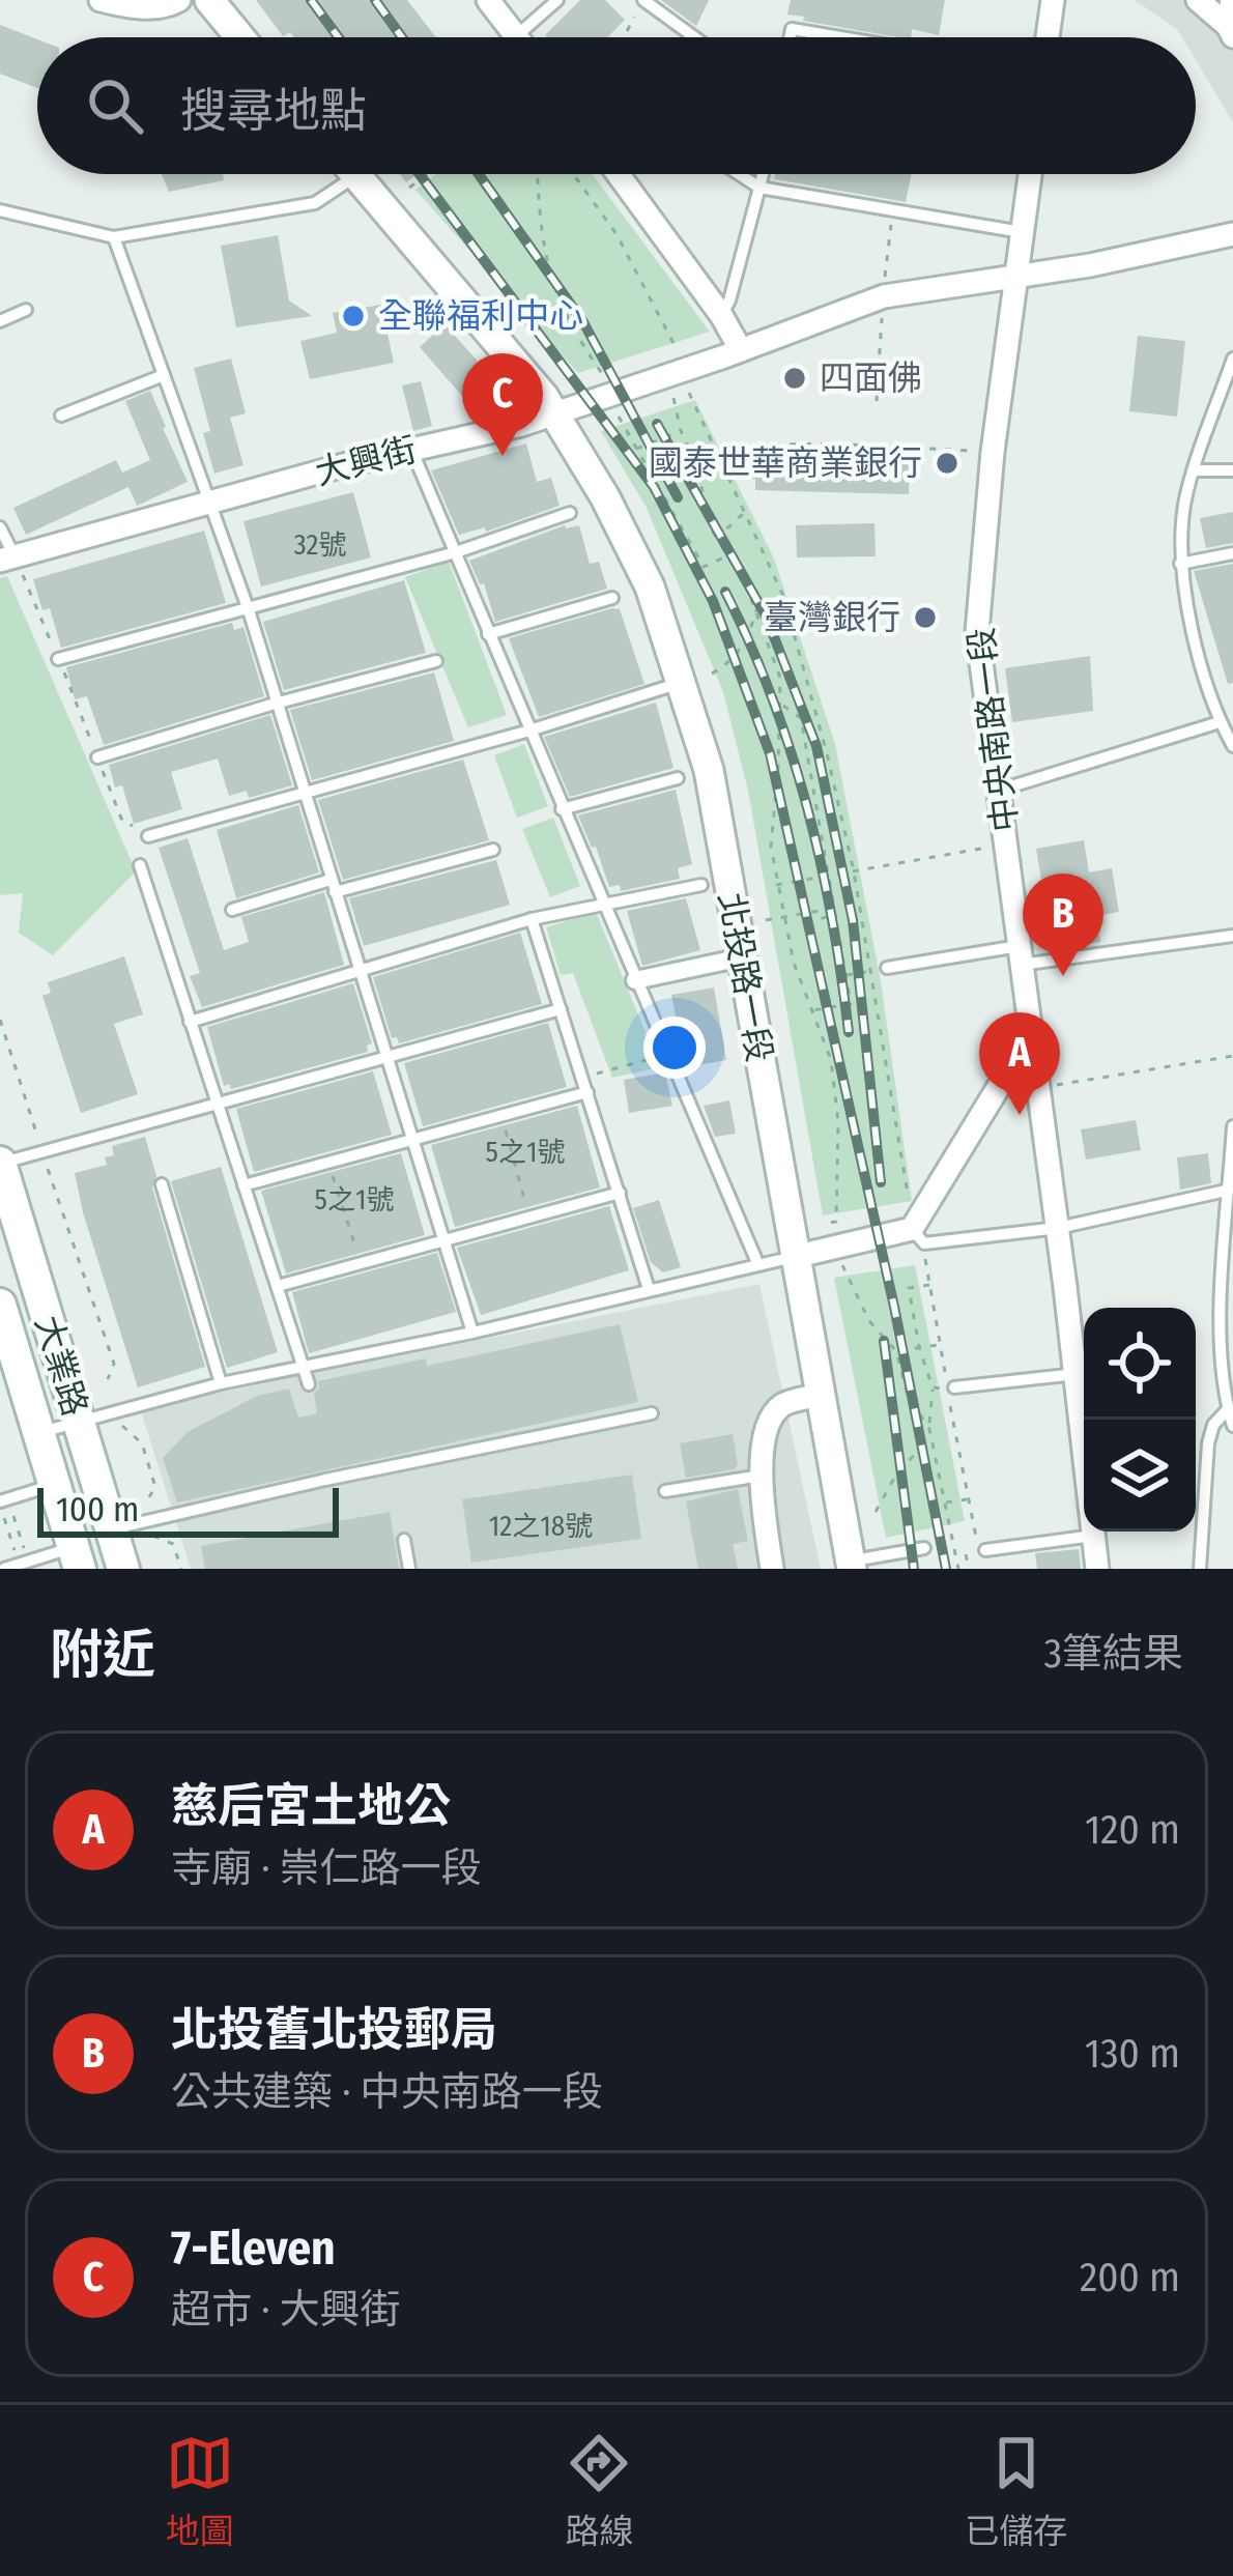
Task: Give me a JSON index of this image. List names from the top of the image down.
{
  "streets": {
    "main road": ["大業路"],
    "street": ["大興街", "中央南路一段", "北投路一段"]
  },
  "crossings": [
    ["大興街", "中央南路一段"],
    ["大興街", "北投路一段"]
  ],
  "places": [
    "全聯福利中心",
    "四面佛",
    "國泰世華商業銀行",
    "臺灣銀行"
  ],
  "house_numbers": [
    "32號",
    "5之1號",
    "5之1號",
    "12之18號"
  ],
  "scale_bar": "100 m",
  "page": {
    "search": "搜尋地點",
    "pins": ["C", "B", "A"],
    "scale": "100 m",
    "heading": ["附近", "3筆結果"],
    "list": [
      {
        "mark": "A",
        "name": "慈后宮土地公",
        "note": "寺廟 · 崇仁路一段",
        "value": "120 m"
      },
      {
        "mark": "B",
        "name": "北投舊北投郵局",
        "note": "公共建築 · 中央南路一段",
        "value": "130 m"
      },
      {
        "mark": "C",
        "name": "7-Eleven",
        "note": "超市 · 大興街",
        "value": "200 m"
      }
    ],
    "nav": ["地圖", "路線", "已儲存"]
  }
}
